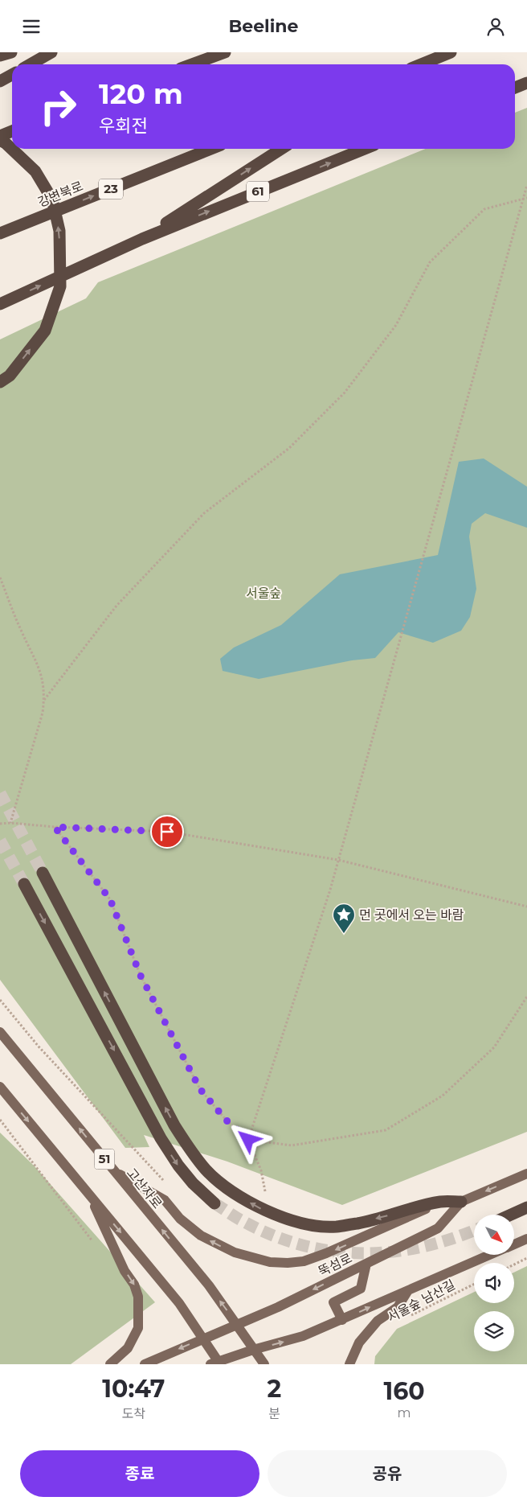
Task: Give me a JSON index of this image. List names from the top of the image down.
{
  "streets": {
    "highway": ["23", "61", "강변북로"],
    "main road": ["51", "고산자로", "뚝섬로"],
    "path": ["서울숲 남산길"]
  },
  "crossings": [
    ["고산자로", "뚝섬로"]
  ],
  "parks": ["서울숲"],
  "places": {
    "place": ["먼 곳에서 오는 바람"]
  },
  "north": "bottom right",
  "page": {
    "header": "Beeline",
    "turn": ["120 m", "우회전"],
    "eta": [
      "10:47",
      "도착",
      "2",
      "분",
      "160",
      "m"
    ],
    "buttons": ["종료", "공유"]
  }
}
